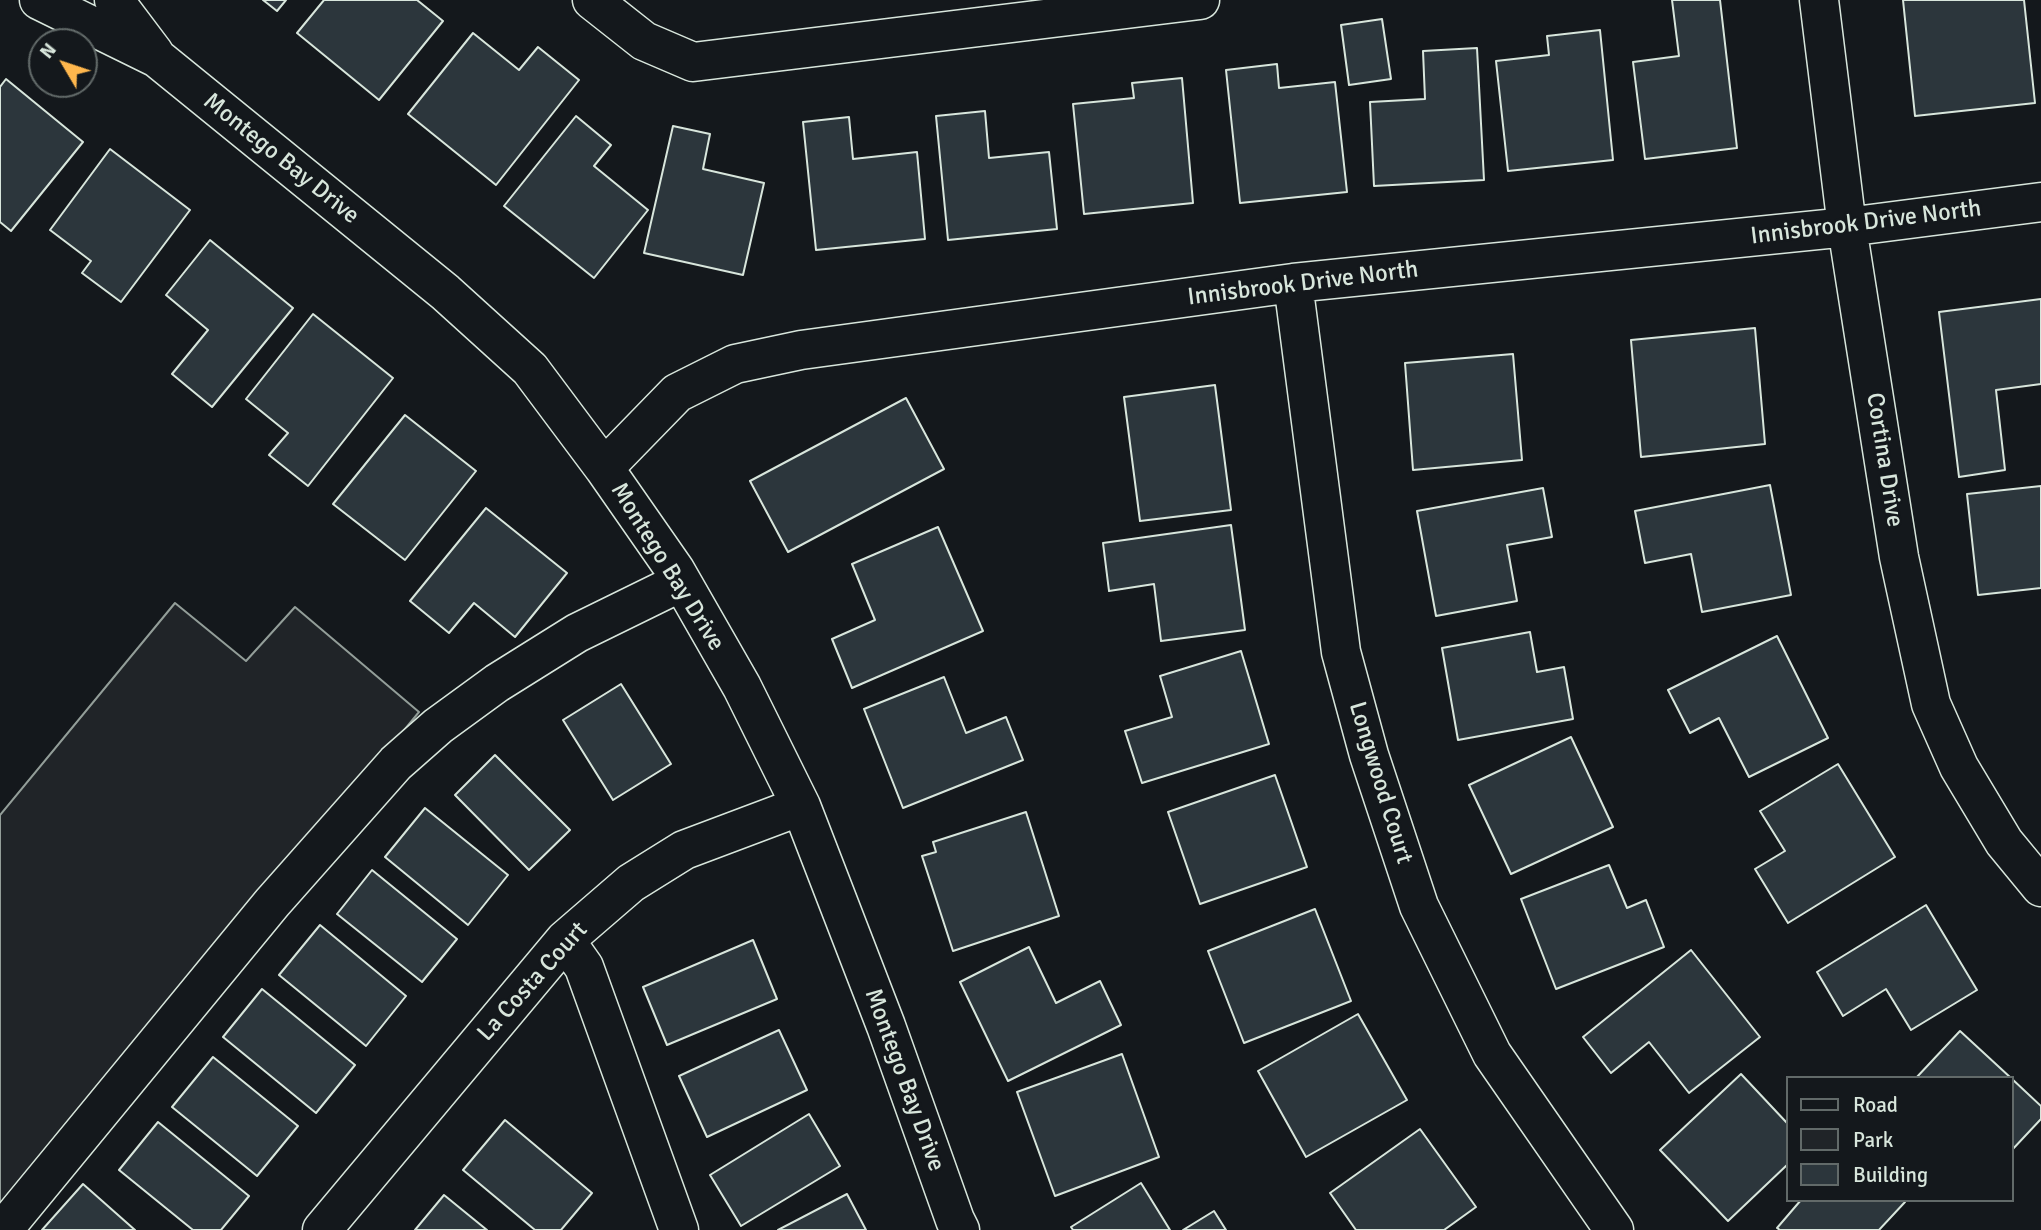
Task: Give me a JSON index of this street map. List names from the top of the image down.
{
  "streets": {
    "street": [
      "Montego Bay Drive",
      "Innisbrook Drive North",
      "Cortina Drive",
      "Longwood Court",
      "La Costa Court"
    ]
  },
  "crossings": [
    ["Montego Bay Drive", "Innisbrook Drive North"],
    ["Montego Bay Drive", "La Costa Court"],
    ["Innisbrook Drive North", "Cortina Drive"],
    ["Innisbrook Drive North", "Longwood Court"]
  ],
  "legend": ["Road", "Park", "Building"],
  "north": "top left"
}
